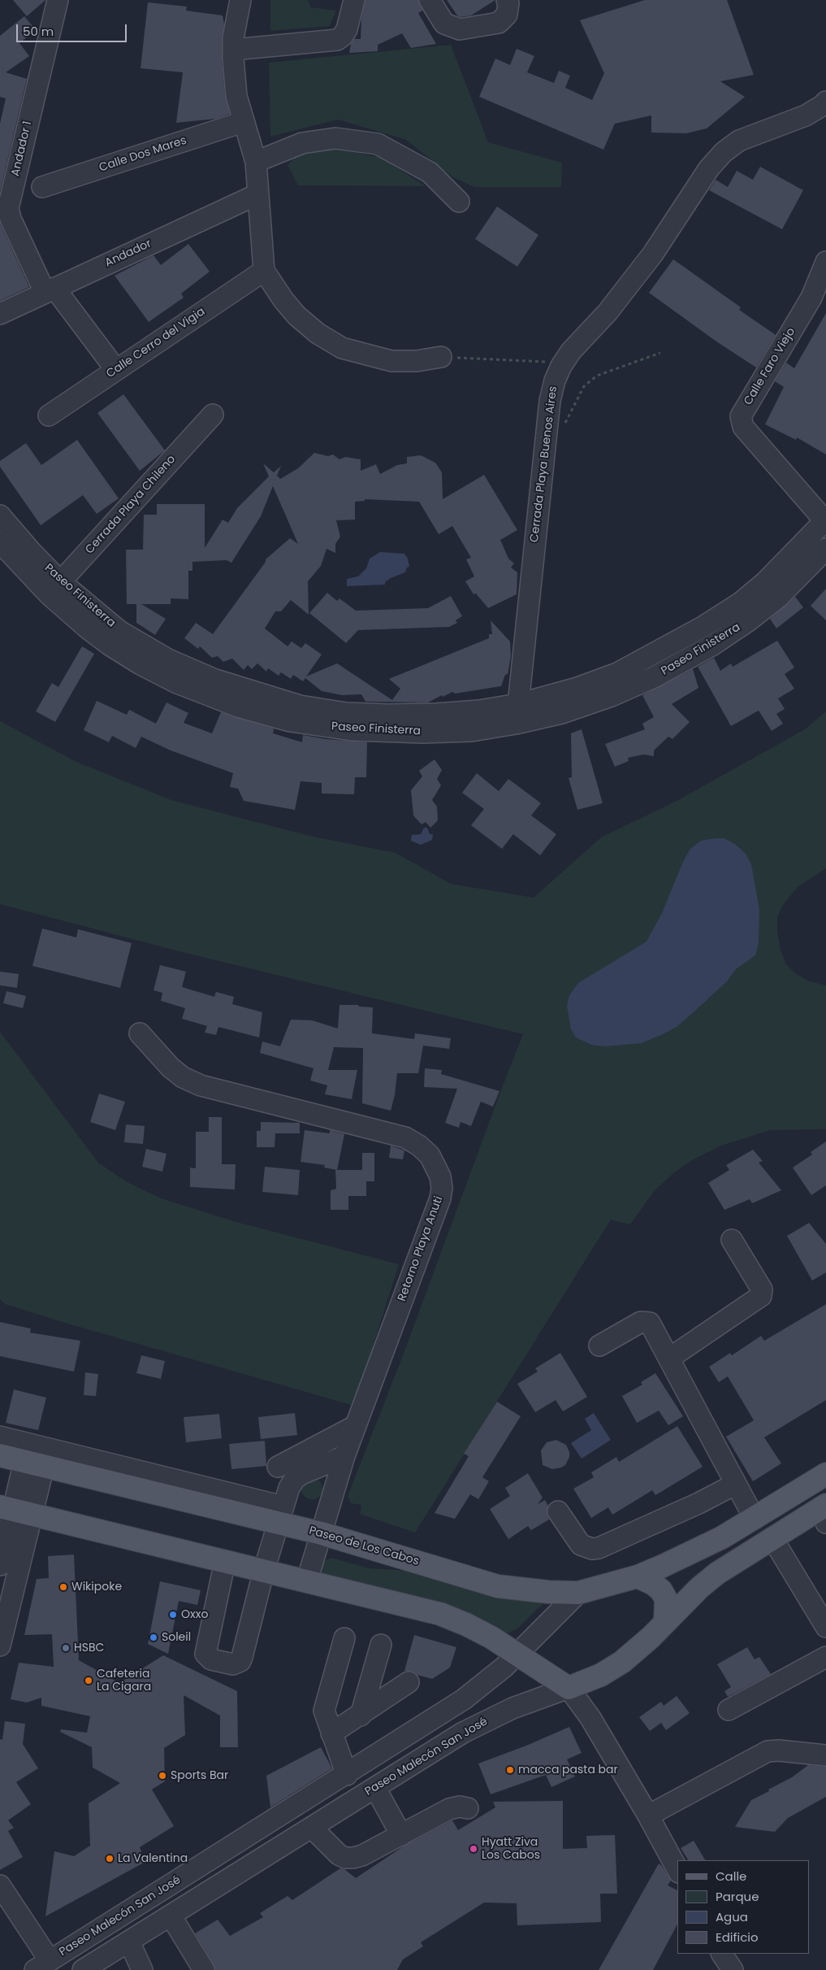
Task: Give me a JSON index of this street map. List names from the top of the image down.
{
  "streets": {
    "main road": ["Paseo de Los Cabos", "Paseo Malecón San José"],
    "street": [
      "Andador 1",
      "Calle Dos Mares",
      "Andador",
      "Calle Cerro del Vigia",
      "Calle Faro Viejo",
      "Cerrada Playa Buenos Aires",
      "Cerrada Playa Chileno",
      "Paseo Finisterra",
      "Retorno Playa Anuti"
    ]
  },
  "crossings": [
    ["Andador 1", "Andador"],
    ["Andador 1", "Calle Cerro del Vigia"],
    ["Calle Faro Viejo", "Paseo Finisterra"],
    ["Cerrada Playa Buenos Aires", "Paseo Finisterra"],
    ["Cerrada Playa Chileno", "Paseo Finisterra"],
    ["Retorno Playa Anuti", "Paseo de Los Cabos"],
    ["Paseo de Los Cabos", "Paseo Malecón San José"]
  ],
  "places": [
    "Wikipoke",
    "Oxxo",
    "Soleil",
    "HSBC",
    "Cafeteria La Cigara",
    "macca pasta bar",
    "Sports Bar",
    "Hyatt Ziva Los Cabos",
    "La Valentina"
  ],
  "legend": [
    "Calle",
    "Parque",
    "Agua",
    "Edificio"
  ],
  "scale_bar": "50 m"
}
